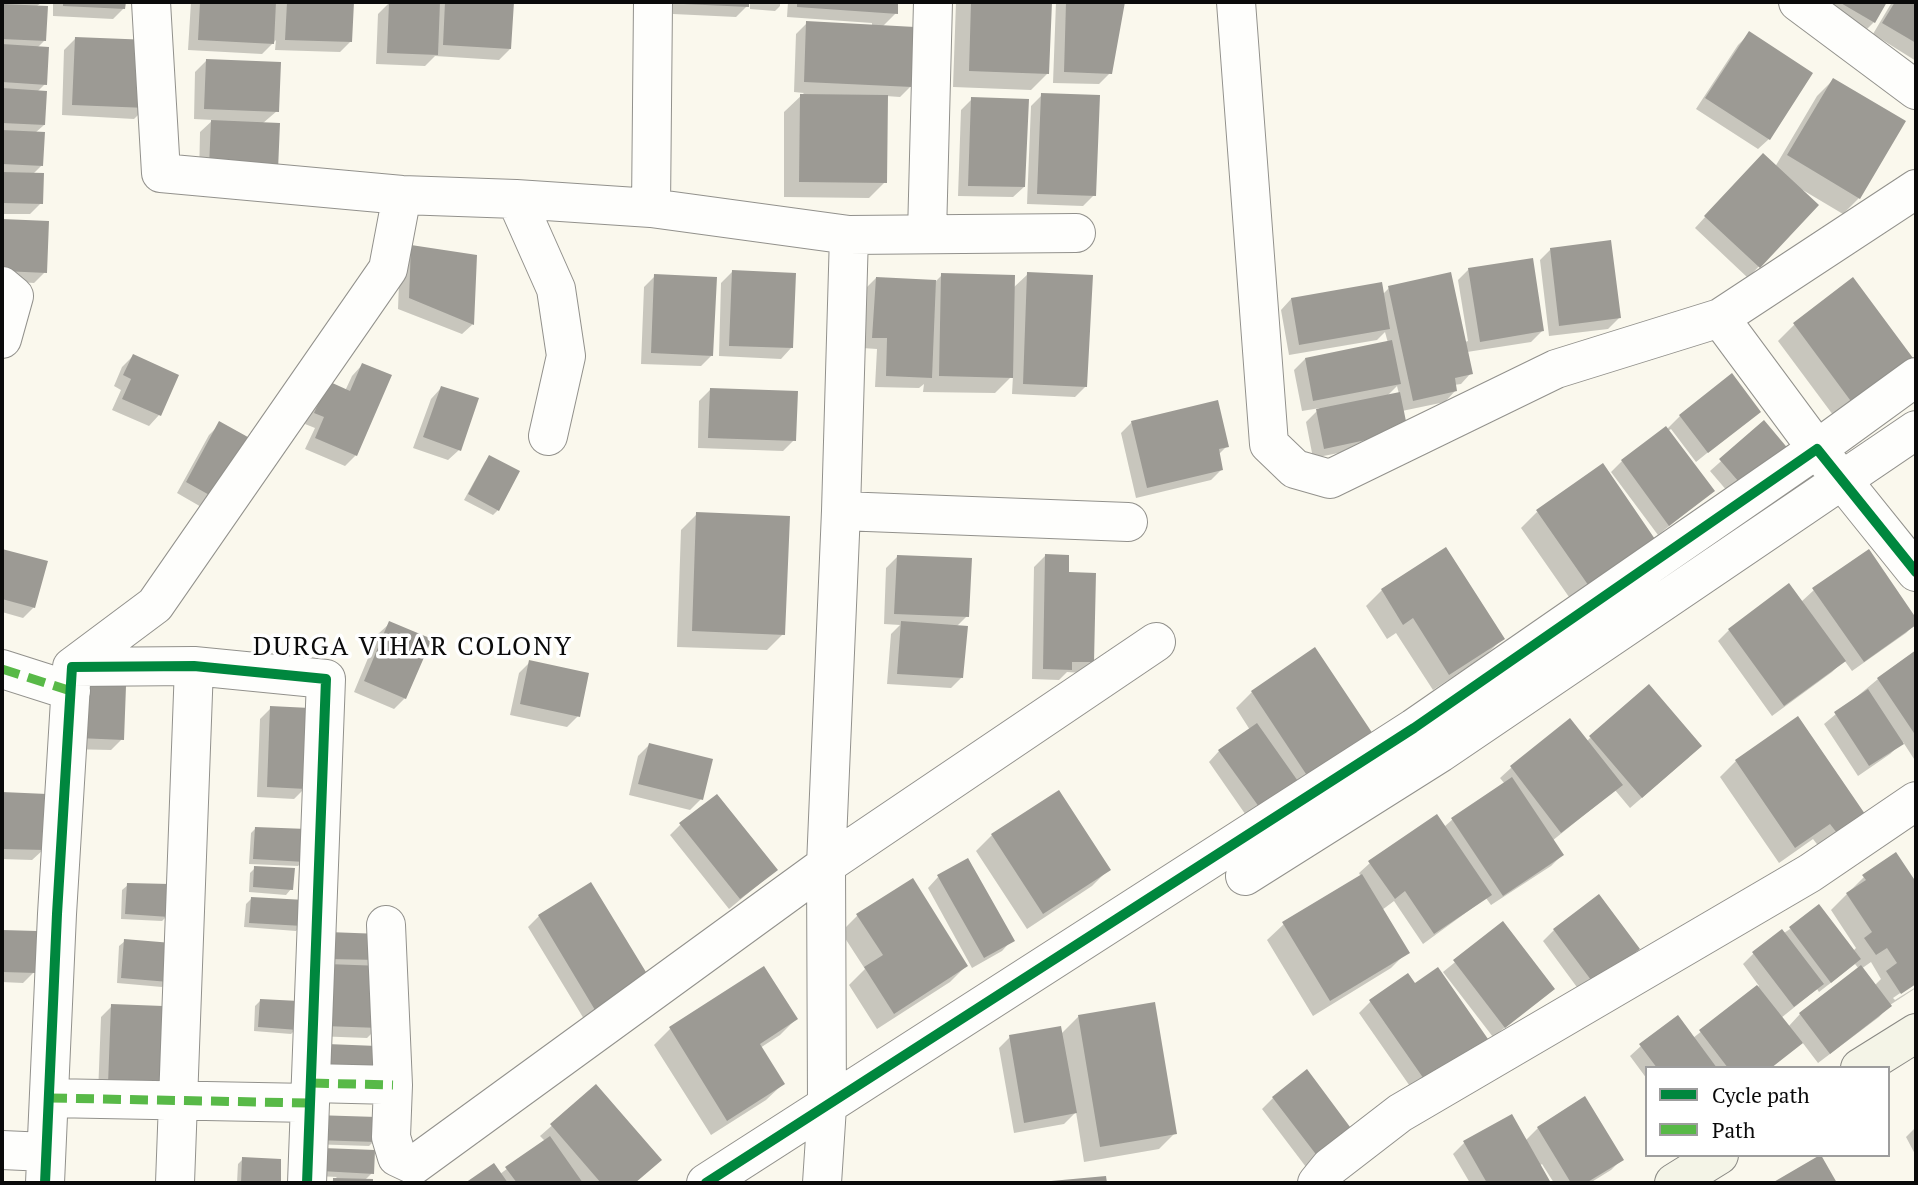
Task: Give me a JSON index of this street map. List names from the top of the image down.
{
  "districts": ["DURGA VIHAR COLONY"],
  "legend": ["Cycle path", "Path"]
}
